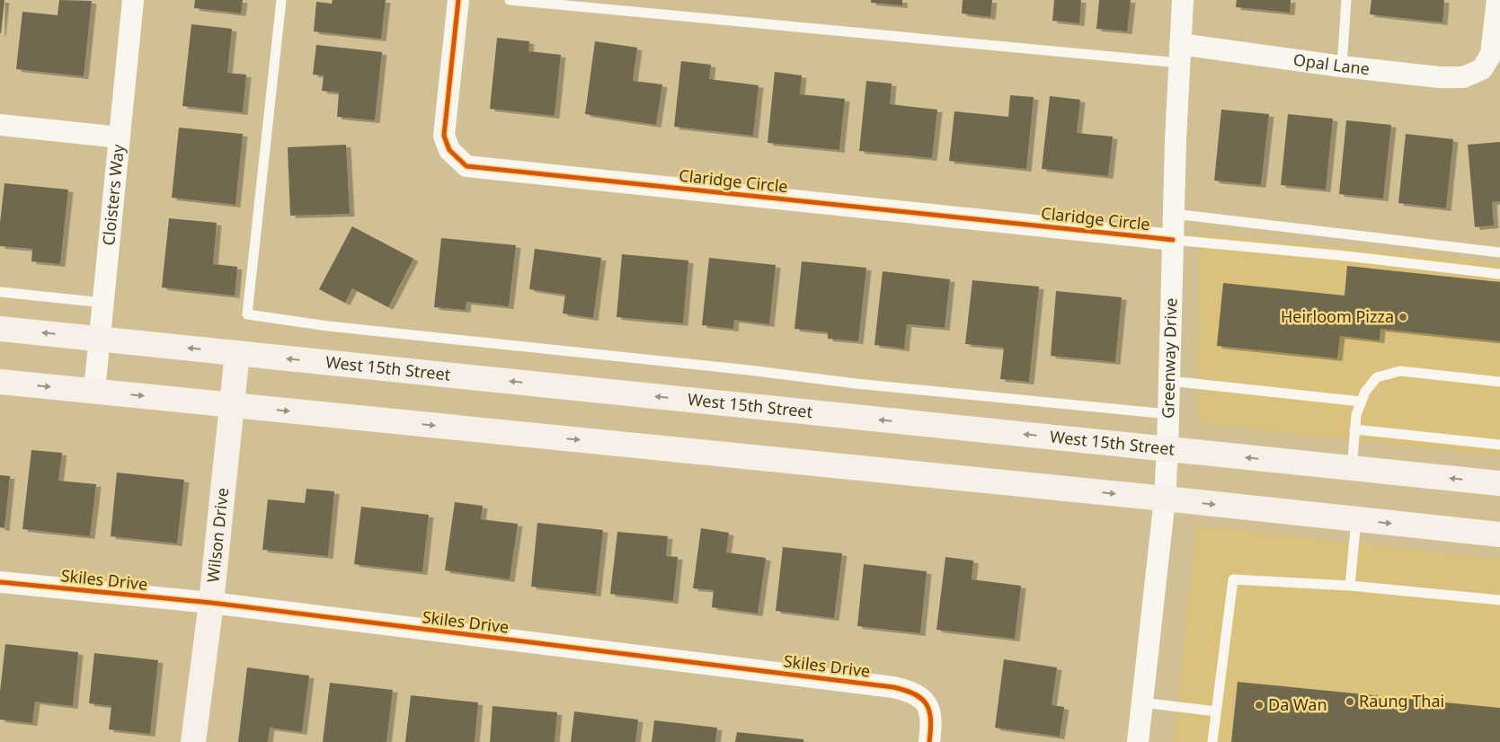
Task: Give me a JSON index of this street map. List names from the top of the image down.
{
  "streets": {
    "main road": ["West 15th Street", "Wilson Drive"],
    "street": [
      "Opal Lane",
      "Claridge Circle",
      "Cloisters Way",
      "Greenway Drive",
      "Skiles Drive"
    ]
  },
  "crossings": [
    ["Opal Lane", "Greenway Drive"],
    ["Claridge Circle", "Greenway Drive"],
    ["Cloisters Way", "West 15th Street"],
    ["Greenway Drive", "West 15th Street"],
    ["West 15th Street", "Wilson Drive"],
    ["Wilson Drive", "Skiles Drive"]
  ],
  "places": ["Heirloom Pizza", "Raung Thai", "Da Wan"]
}
